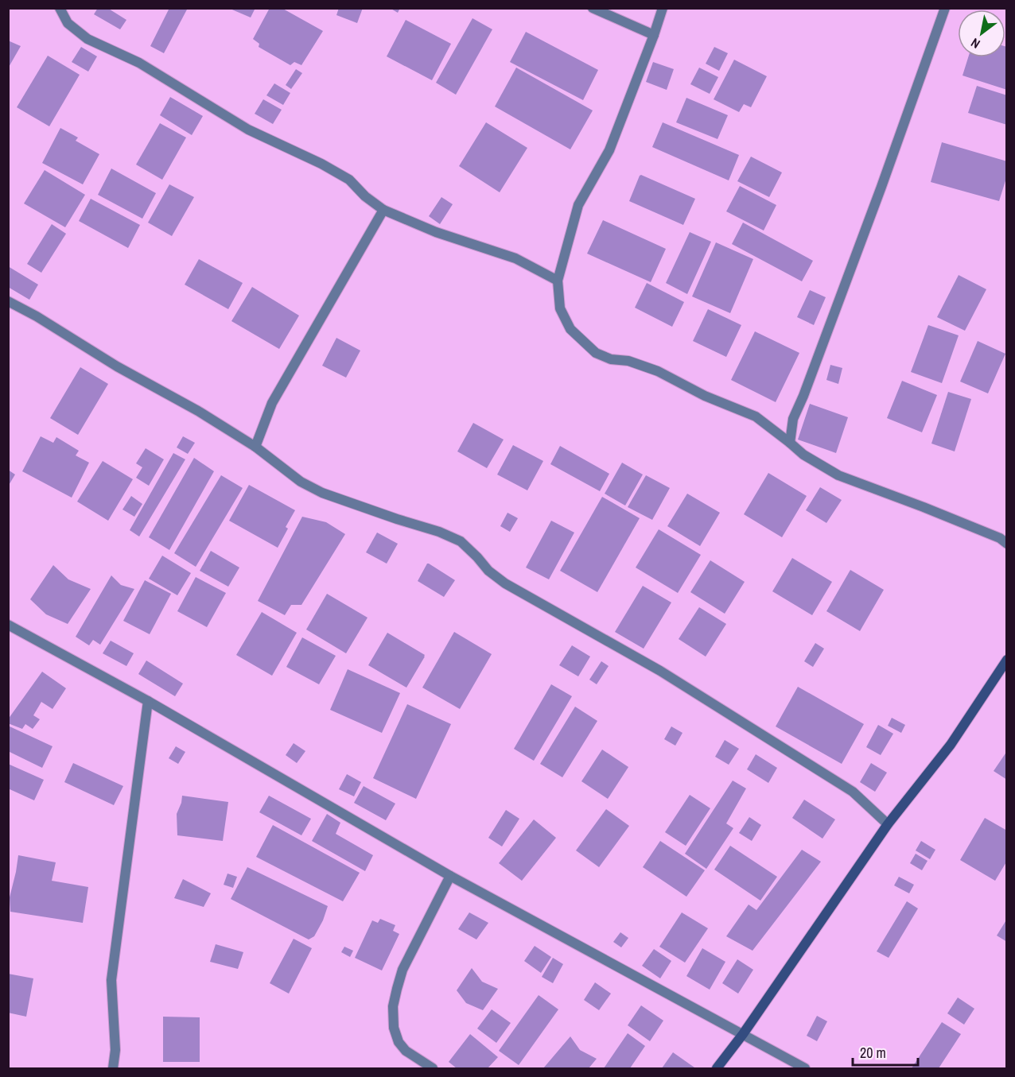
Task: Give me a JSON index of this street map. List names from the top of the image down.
{
  "scale_bar": "20 m",
  "north": "bottom left"
}
